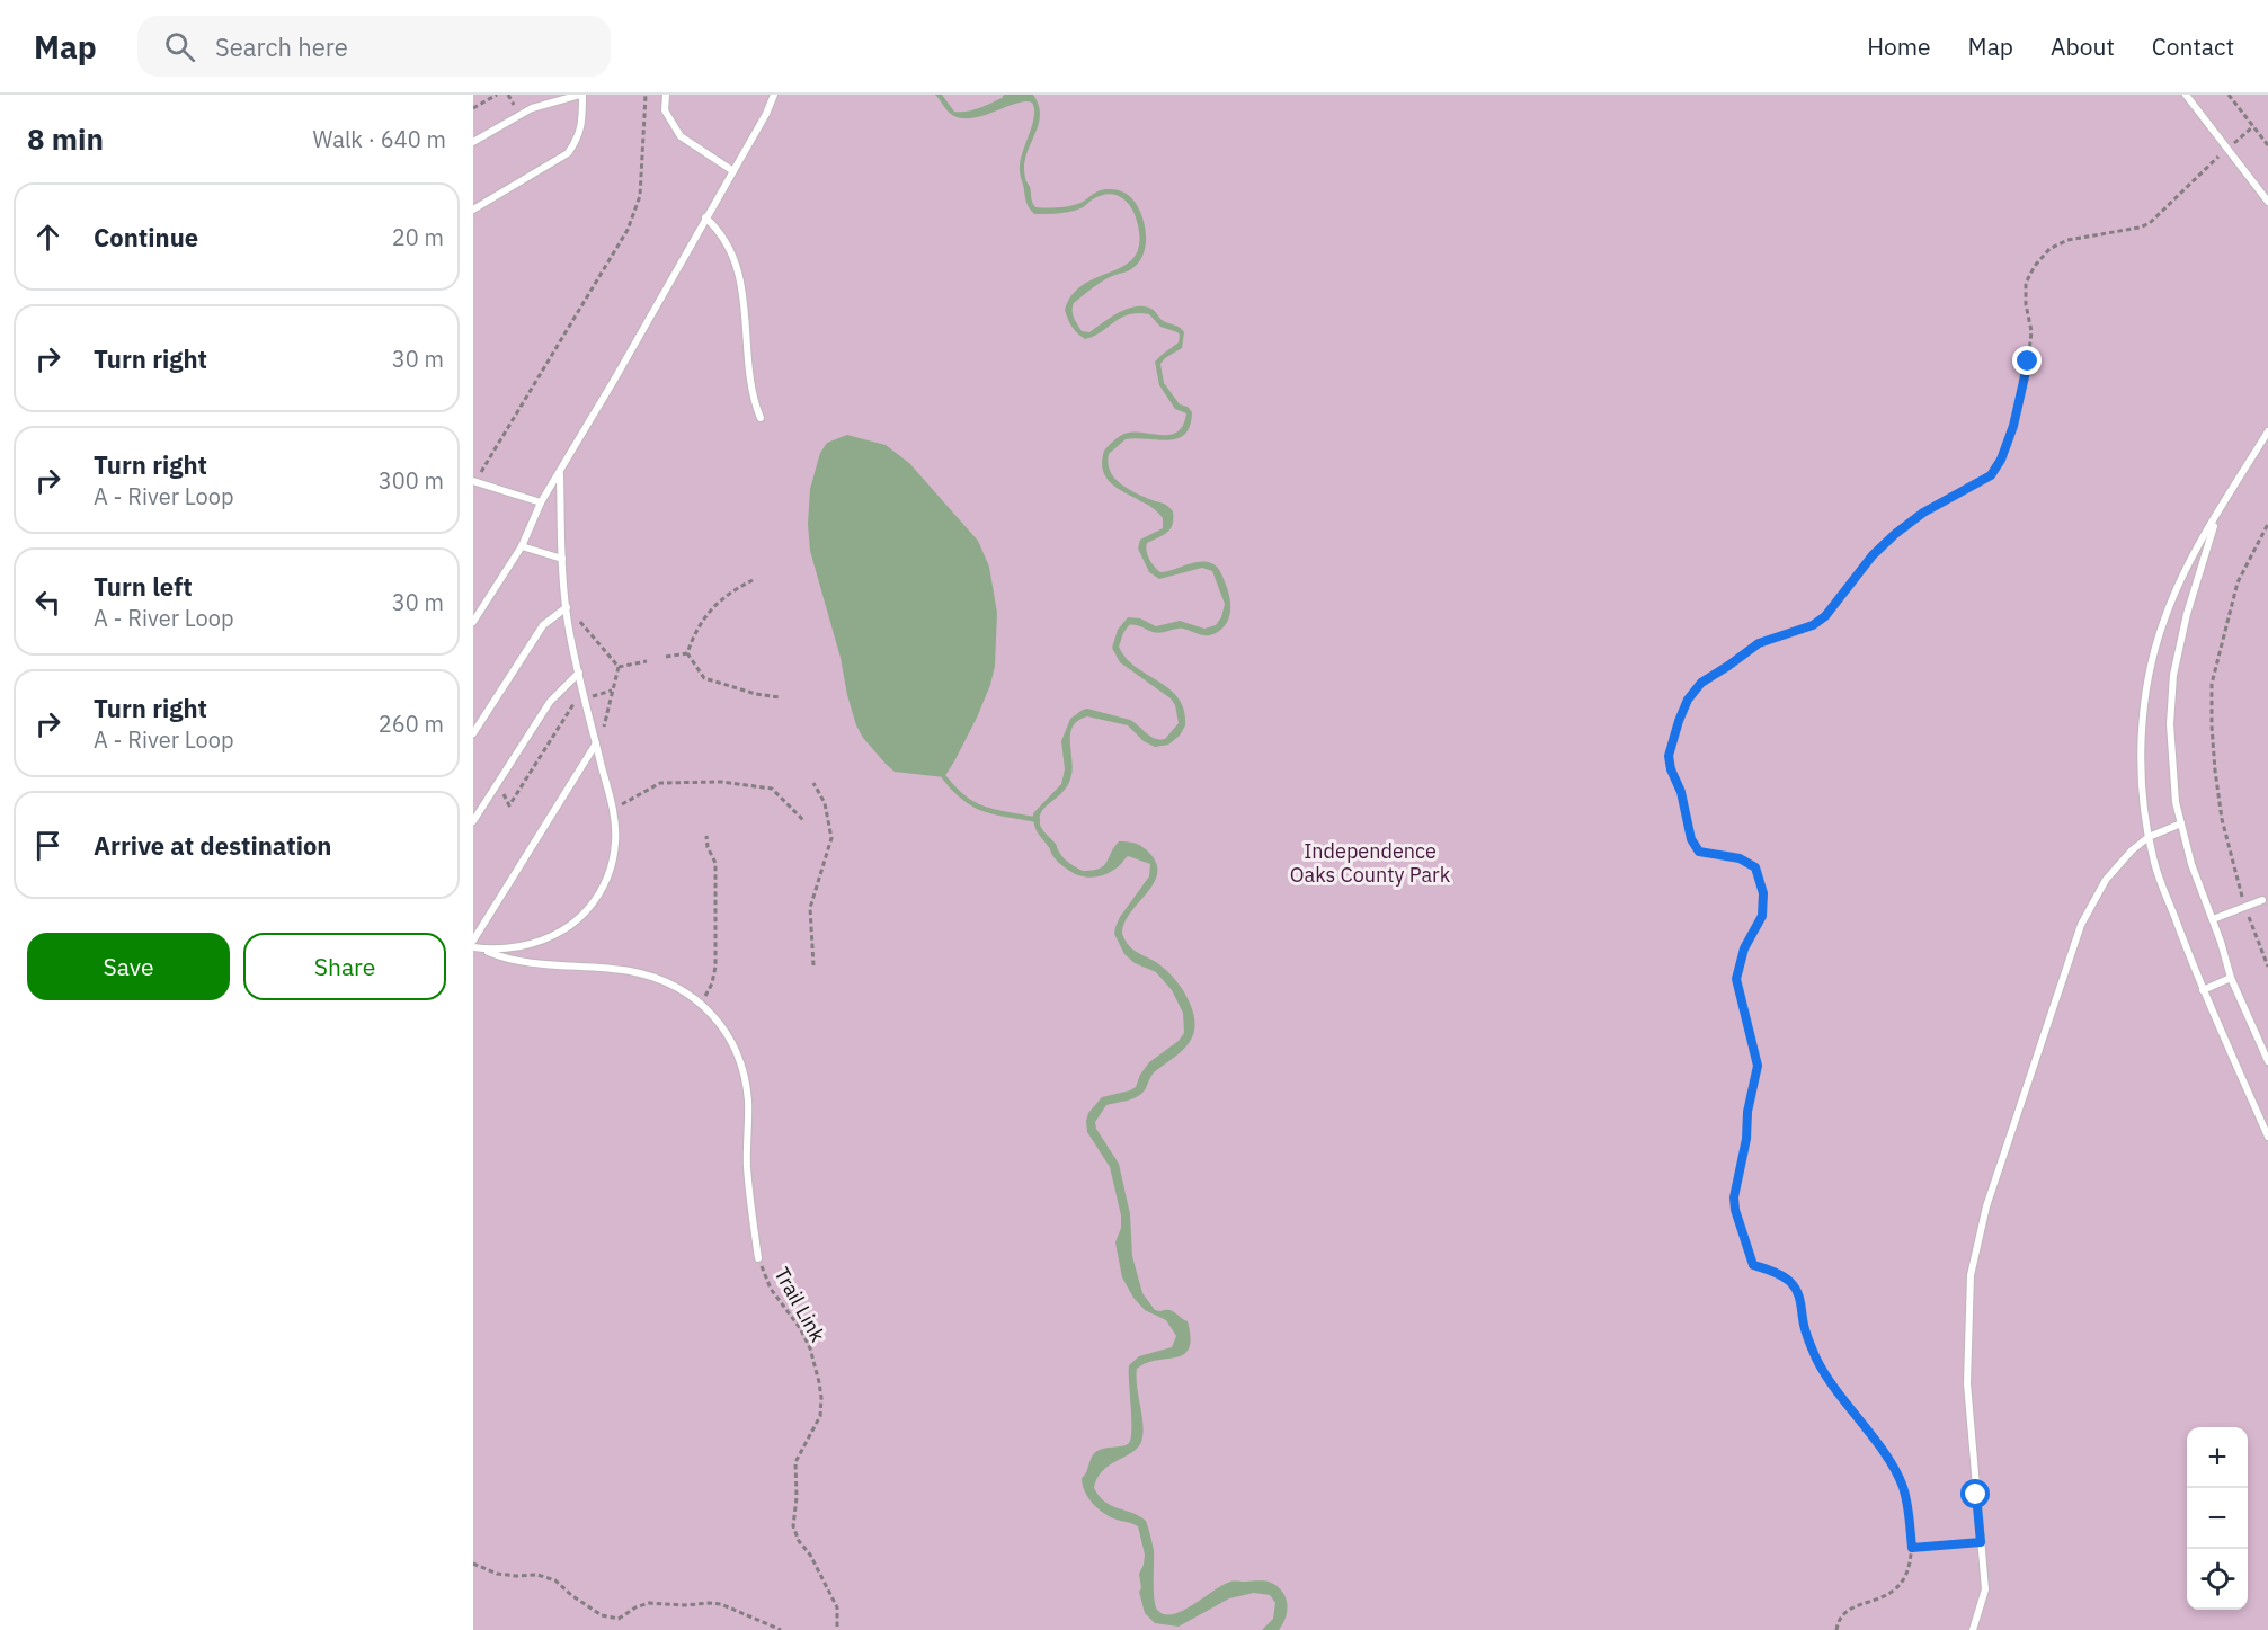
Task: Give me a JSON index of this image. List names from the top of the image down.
{
  "streets": {
    "path": ["Trail Link"]
  },
  "parks": ["Independence Oaks County Park"],
  "page": {
    "header": "Map",
    "search": "Search here",
    "nav": [
      "Home",
      "Map",
      "About",
      "Contact"
    ],
    "heading": ["8 min", "Walk · 640 m"],
    "list": [
      ["Continue", "20 m"],
      ["Turn right", "30 m"],
      ["Turn right", "A - River Loop", "300 m"],
      ["Turn left", "A - River Loop", "30 m"],
      ["Turn right", "A - River Loop", "260 m"],
      "Arrive at destination"
    ],
    "buttons": ["Save", "Share"],
    "map_buttons": ["+", "−"]
  }
}
